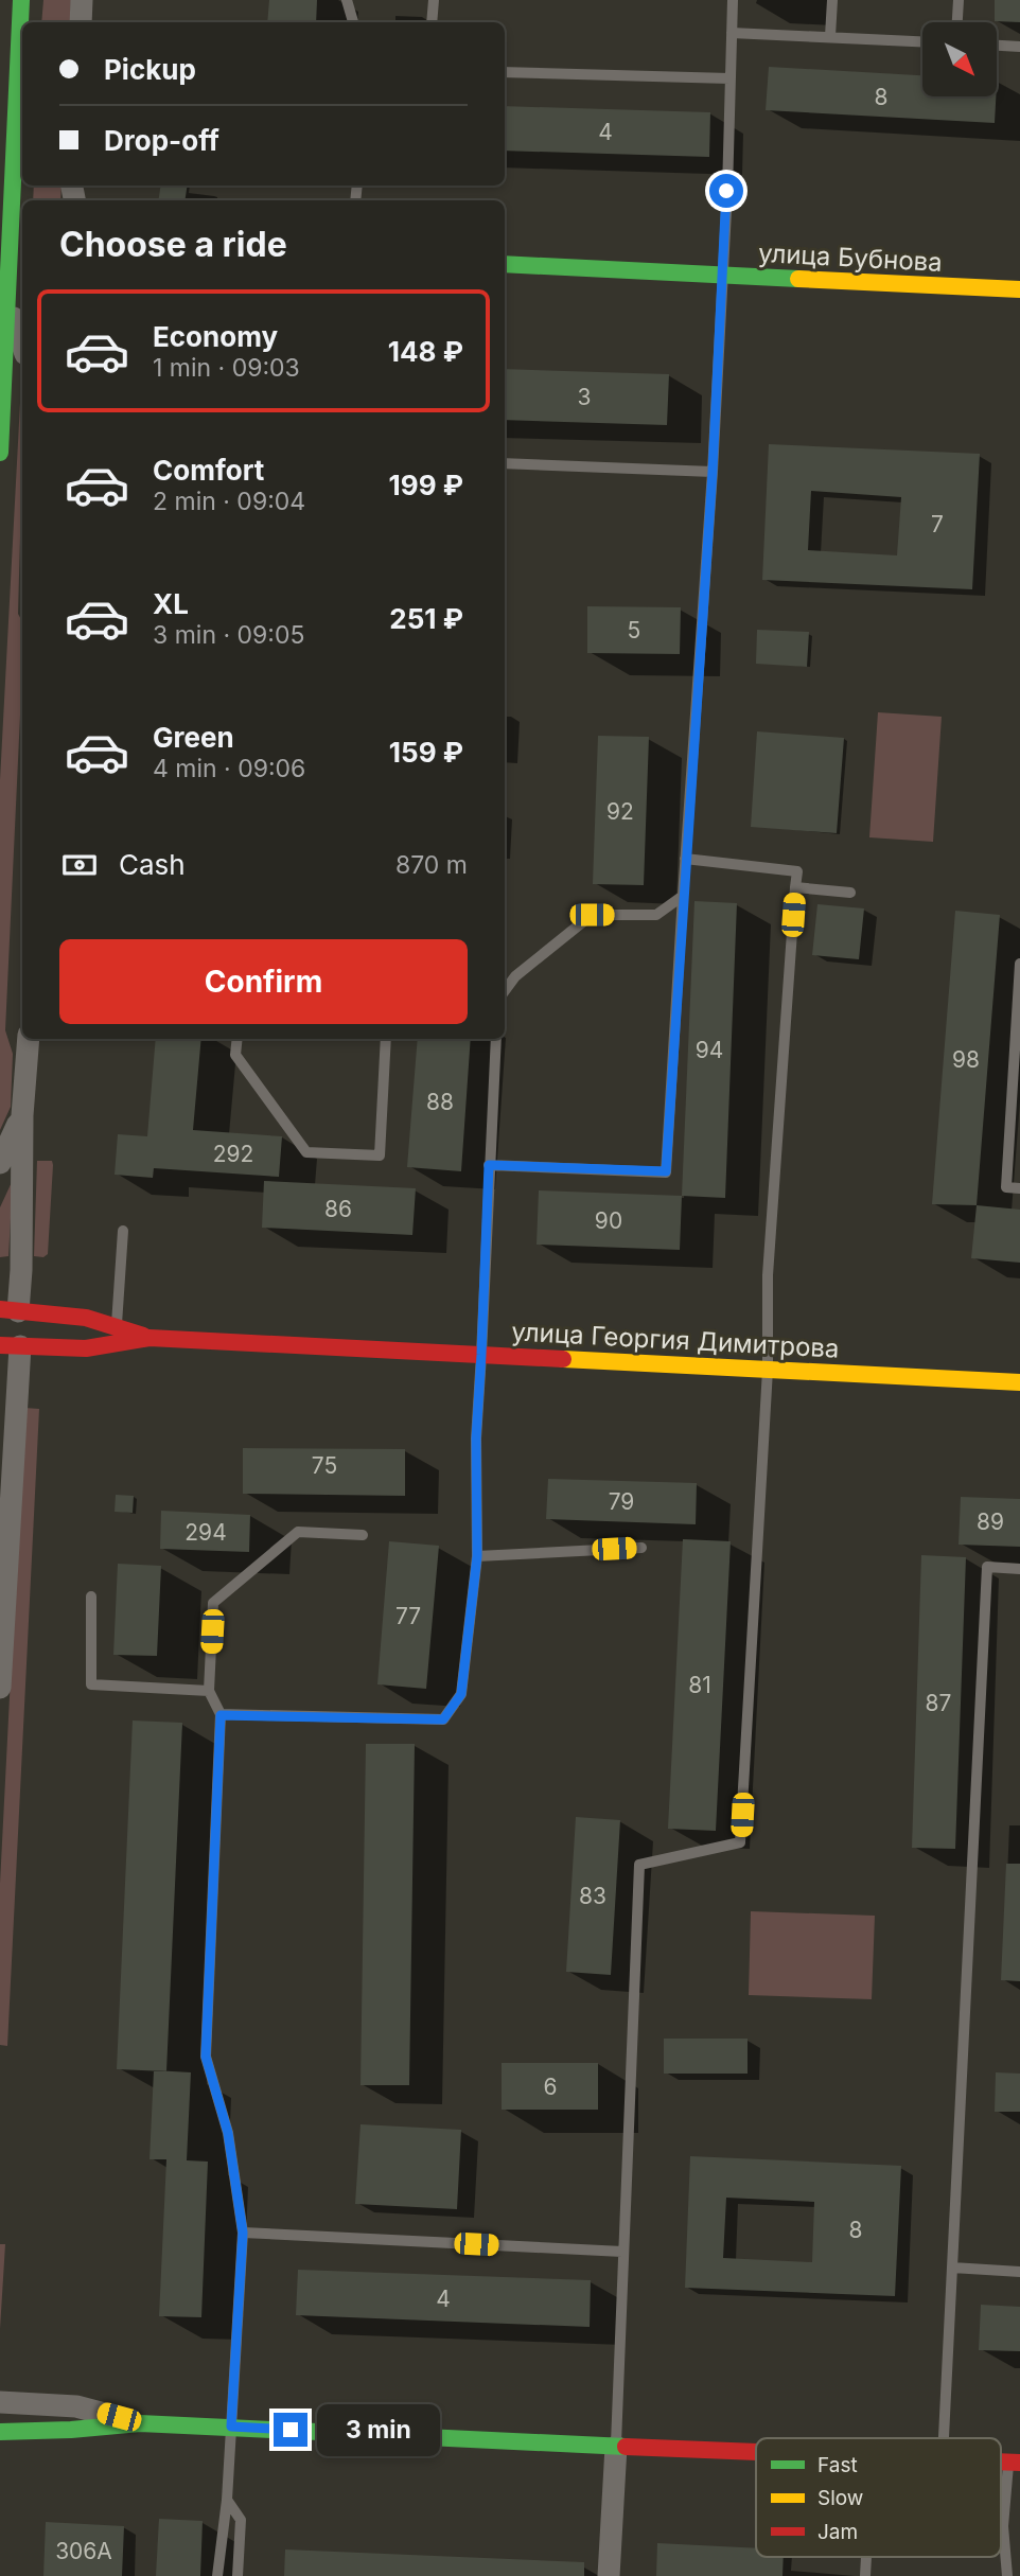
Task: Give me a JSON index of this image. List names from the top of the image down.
{
  "streets": {
    "main road": ["улица Бубнова", "улица Георгия Димитрова"]
  },
  "house_numbers": [
    "8",
    "4",
    "3",
    "7",
    "5",
    "92",
    "94",
    "98",
    "88",
    "292",
    "86",
    "90",
    "75",
    "79",
    "89",
    "294",
    "77",
    "81",
    "87",
    "83",
    "6",
    "8",
    "4",
    "306А"
  ],
  "legend": ["Fast", "Slow", "Jam"],
  "north": "bottom right",
  "page": {
    "banner": ["Pickup", "Drop-off"],
    "heading": "Choose a ride",
    "list": [
      {
        "name": "Economy",
        "note": "1 min · 09:03",
        "value": "148 ₽"
      },
      {
        "name": "Comfort",
        "note": "2 min · 09:04",
        "value": "199 ₽"
      },
      {
        "name": "XL",
        "note": "3 min · 09:05",
        "value": "251 ₽"
      },
      {
        "name": "Green",
        "note": "4 min · 09:06",
        "value": "159 ₽"
      }
    ],
    "pay": ["Cash", "870 m"],
    "buttons": "Confirm",
    "bubble": "3 min"
  }
}
